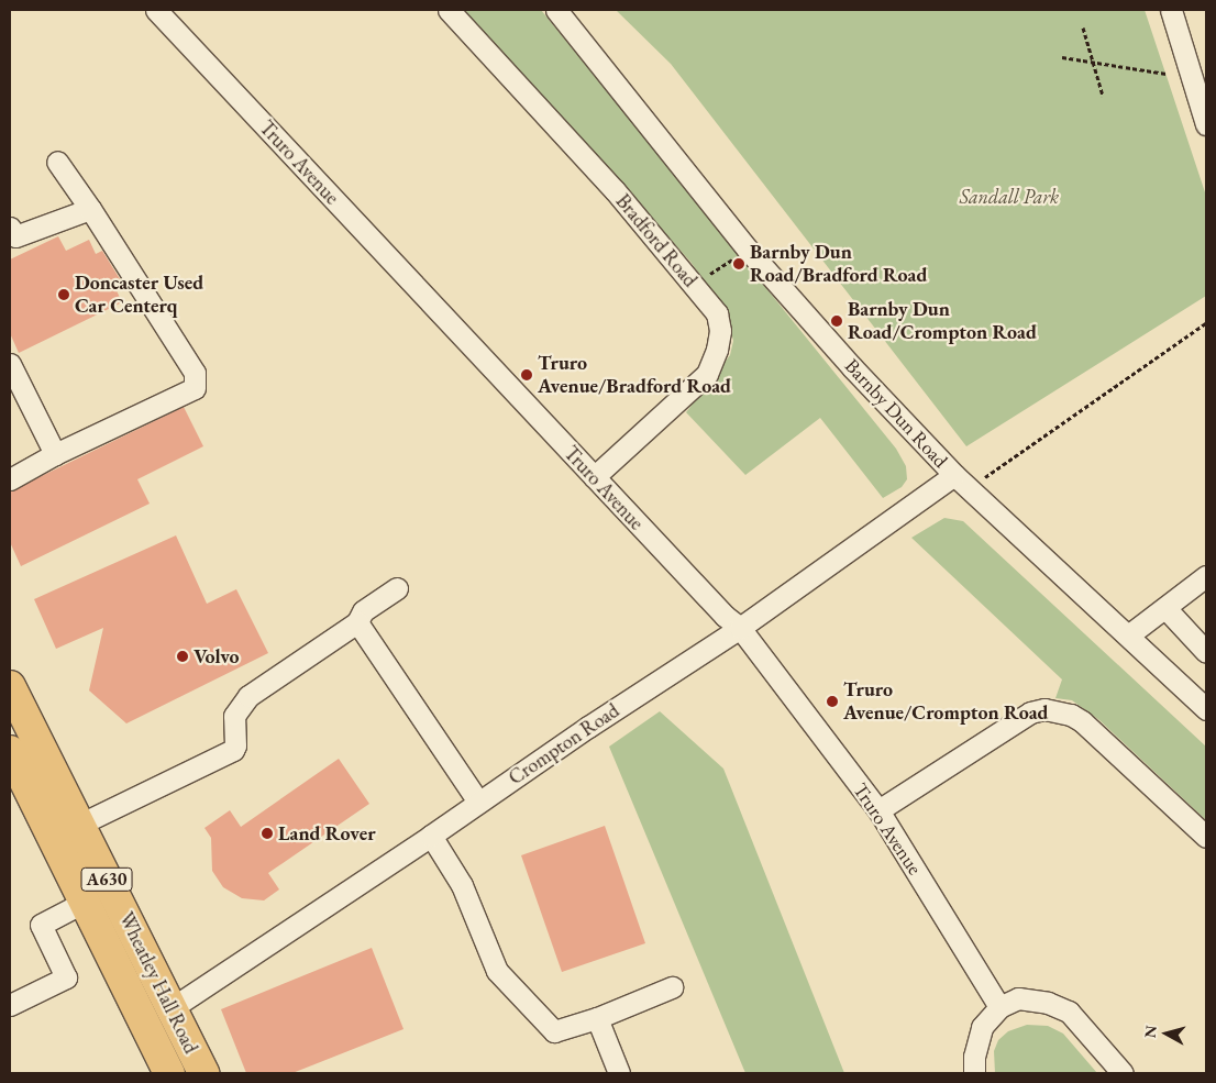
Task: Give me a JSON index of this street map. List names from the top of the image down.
{
  "streets": {
    "highway": ["A630", "Wheatley Hall Road"],
    "street": [
      "Truro Avenue",
      "Bradford Road",
      "Barnby Dun Road",
      "Crompton Road"
    ]
  },
  "crossings": [
    ["Truro Avenue", "Bradford Road"],
    ["Truro Avenue", "Crompton Road"],
    ["Barnby Dun Road", "Crompton Road"],
    ["Crompton Road", "Wheatley Hall Road"]
  ],
  "parks": ["Sandall Park"],
  "places": [
    "Barnby Dun Road/Bradford Road",
    "Doncaster Used Car Centerq",
    "Barnby Dun Road/Crompton Road",
    "Truro Avenue/Bradford Road",
    "Volvo",
    "Truro Avenue/Crompton Road",
    "Land Rover"
  ],
  "north": "left"
}
